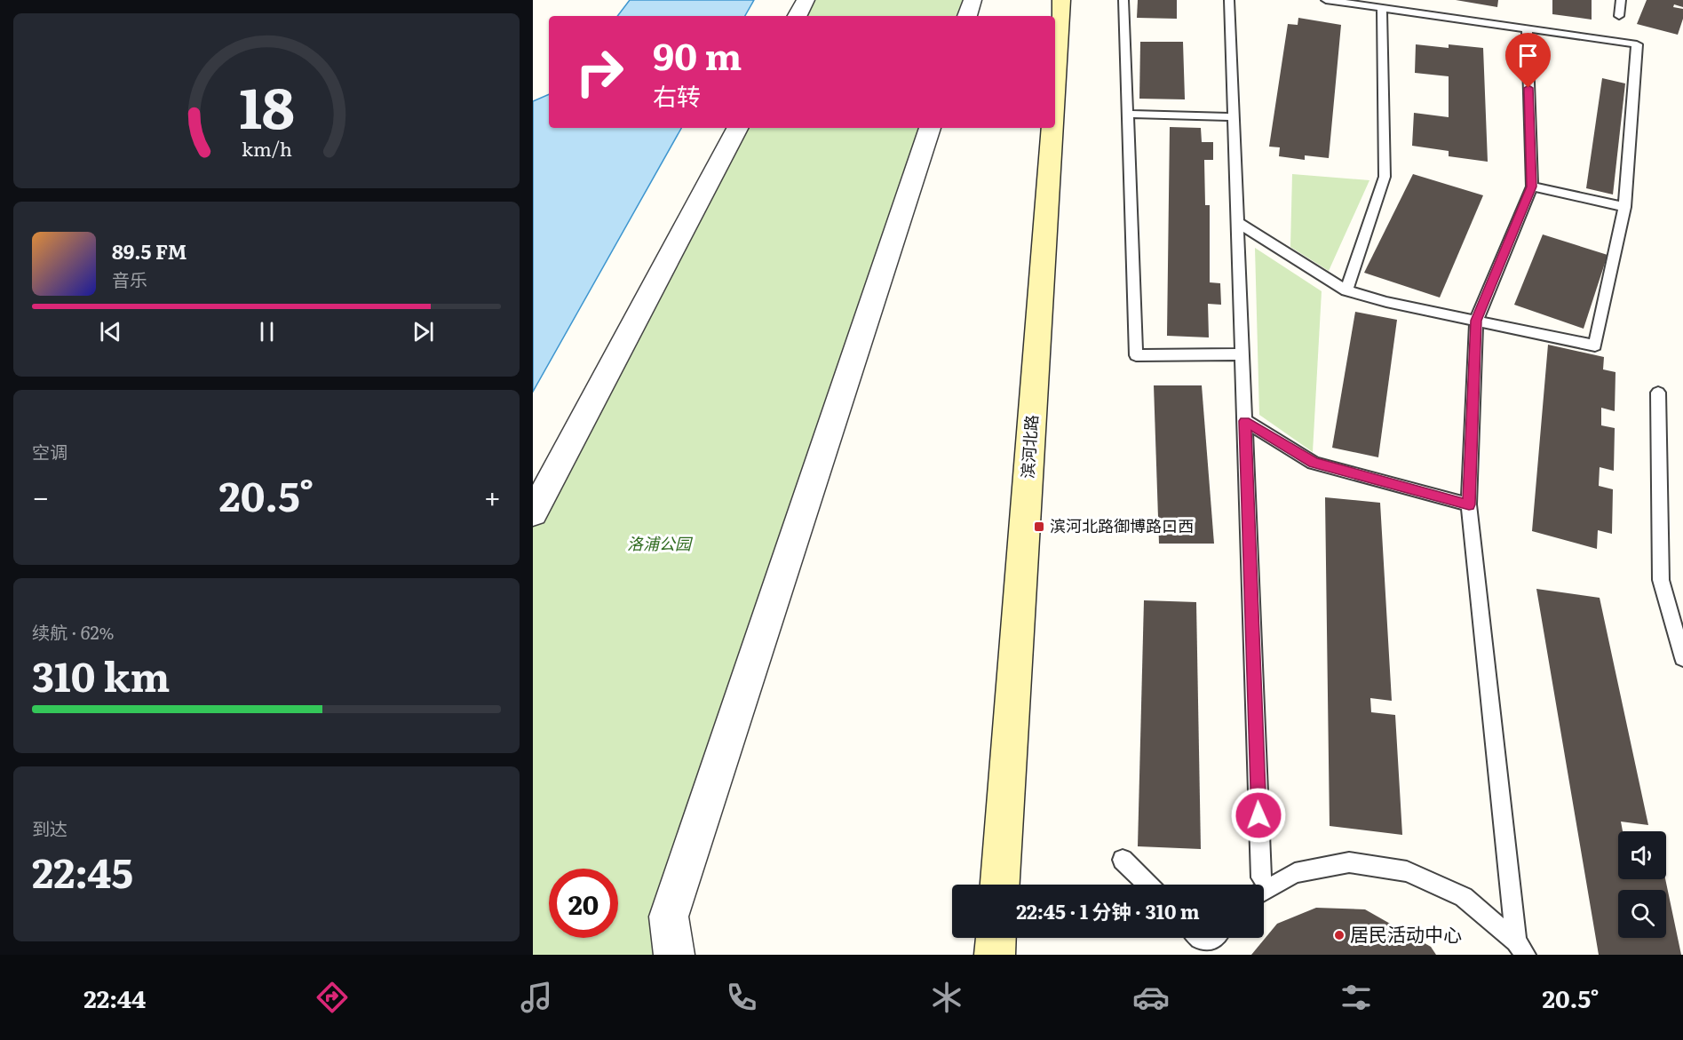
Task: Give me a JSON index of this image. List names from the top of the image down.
{
  "streets": {
    "main road": ["滨河北路"]
  },
  "parks": ["洛浦公园"],
  "places": {
    "transit": ["滨河北路御博路口西"],
    "other": ["居民活动中心"]
  },
  "page": {
    "turn": ["90 m", "右转"],
    "song": ["89.5 FM", "音乐"],
    "tile": [
      "空调",
      ["续航 · 62%", "310 km"],
      ["到达", "22:45"]
    ],
    "heat": ["−", "20.5°", "+"],
    "limit": "20",
    "trip": "22:45 · 1 分钟 · 310 m",
    "tabs": ["22:44", "20.5°"],
    "gauge": ["18", "km/h"]
  }
}
